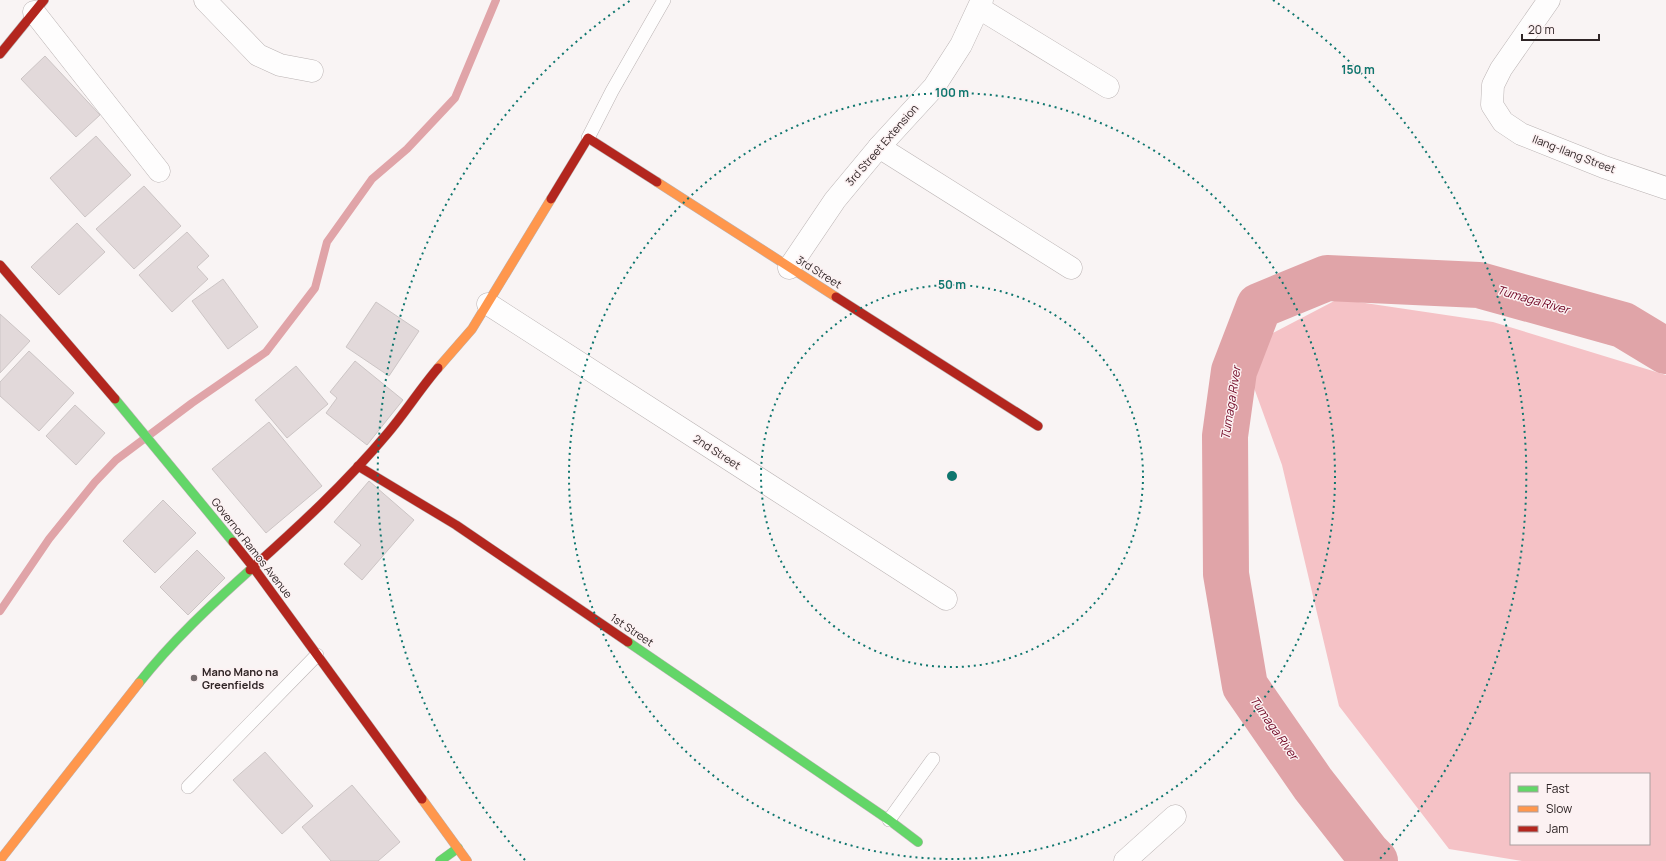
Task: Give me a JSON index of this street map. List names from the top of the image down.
{
  "streets": {
    "street": [
      "3rd Street Extension",
      "Ilang-Ilang Street",
      "3rd Street",
      "2nd Street",
      "Governor Ramos Avenue",
      "1st Street"
    ]
  },
  "crossings": [
    ["3rd Street Extension", "3rd Street"]
  ],
  "water": ["Tumaga River"],
  "places": ["Mano Mano na Greenfields"],
  "legend": ["Fast", "Slow", "Jam"],
  "scale_bar": "20 m",
  "rings": ["150 m", "100 m", "50 m"]
}
